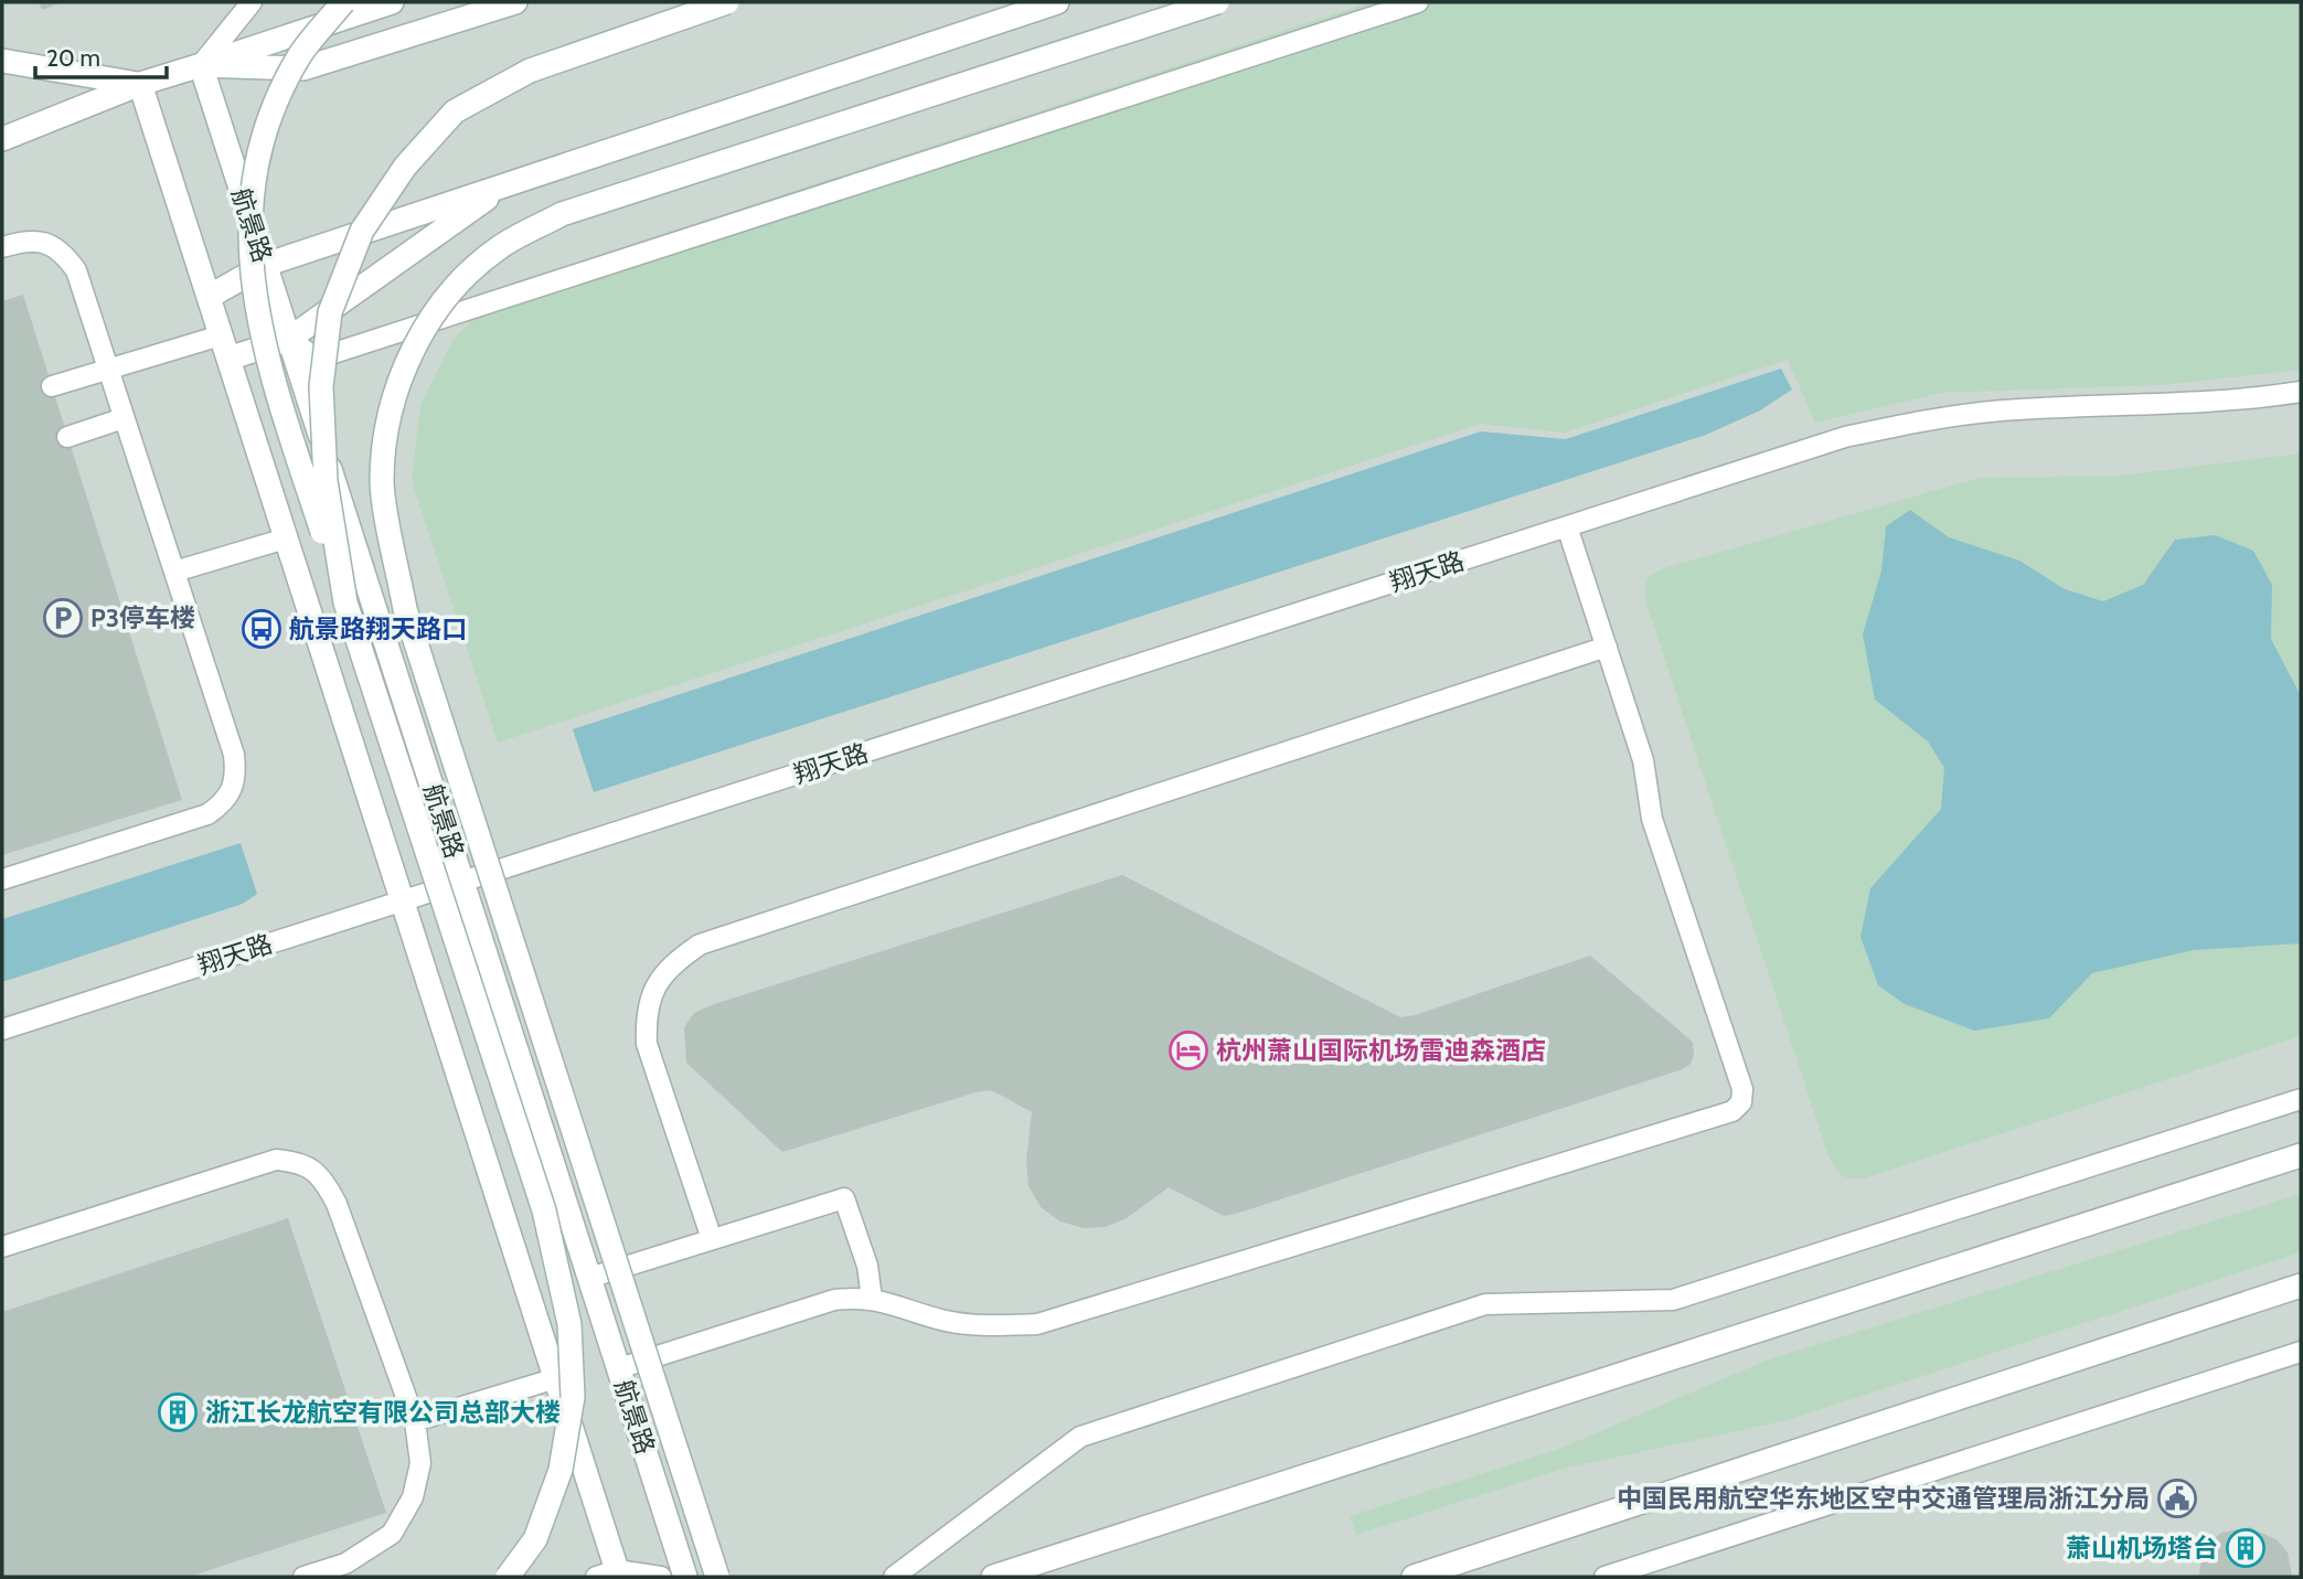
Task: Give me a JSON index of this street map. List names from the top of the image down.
{
  "streets": {
    "street": ["航景路"],
    "lane": ["翔天路"]
  },
  "crossings": [
    ["航景路", "翔天路"]
  ],
  "places": {
    "parking": ["P3停车楼"],
    "bus stop": ["航景路翔天路口"],
    "hotel": ["杭州萧山国际机场雷迪森酒店"],
    "building": ["浙江长龙航空有限公司总部大楼", "萧山机场塔台"],
    "public building": ["中国民用航空华东地区空中交通管理局浙江分局"]
  },
  "scale_bar": "20 m"
}
